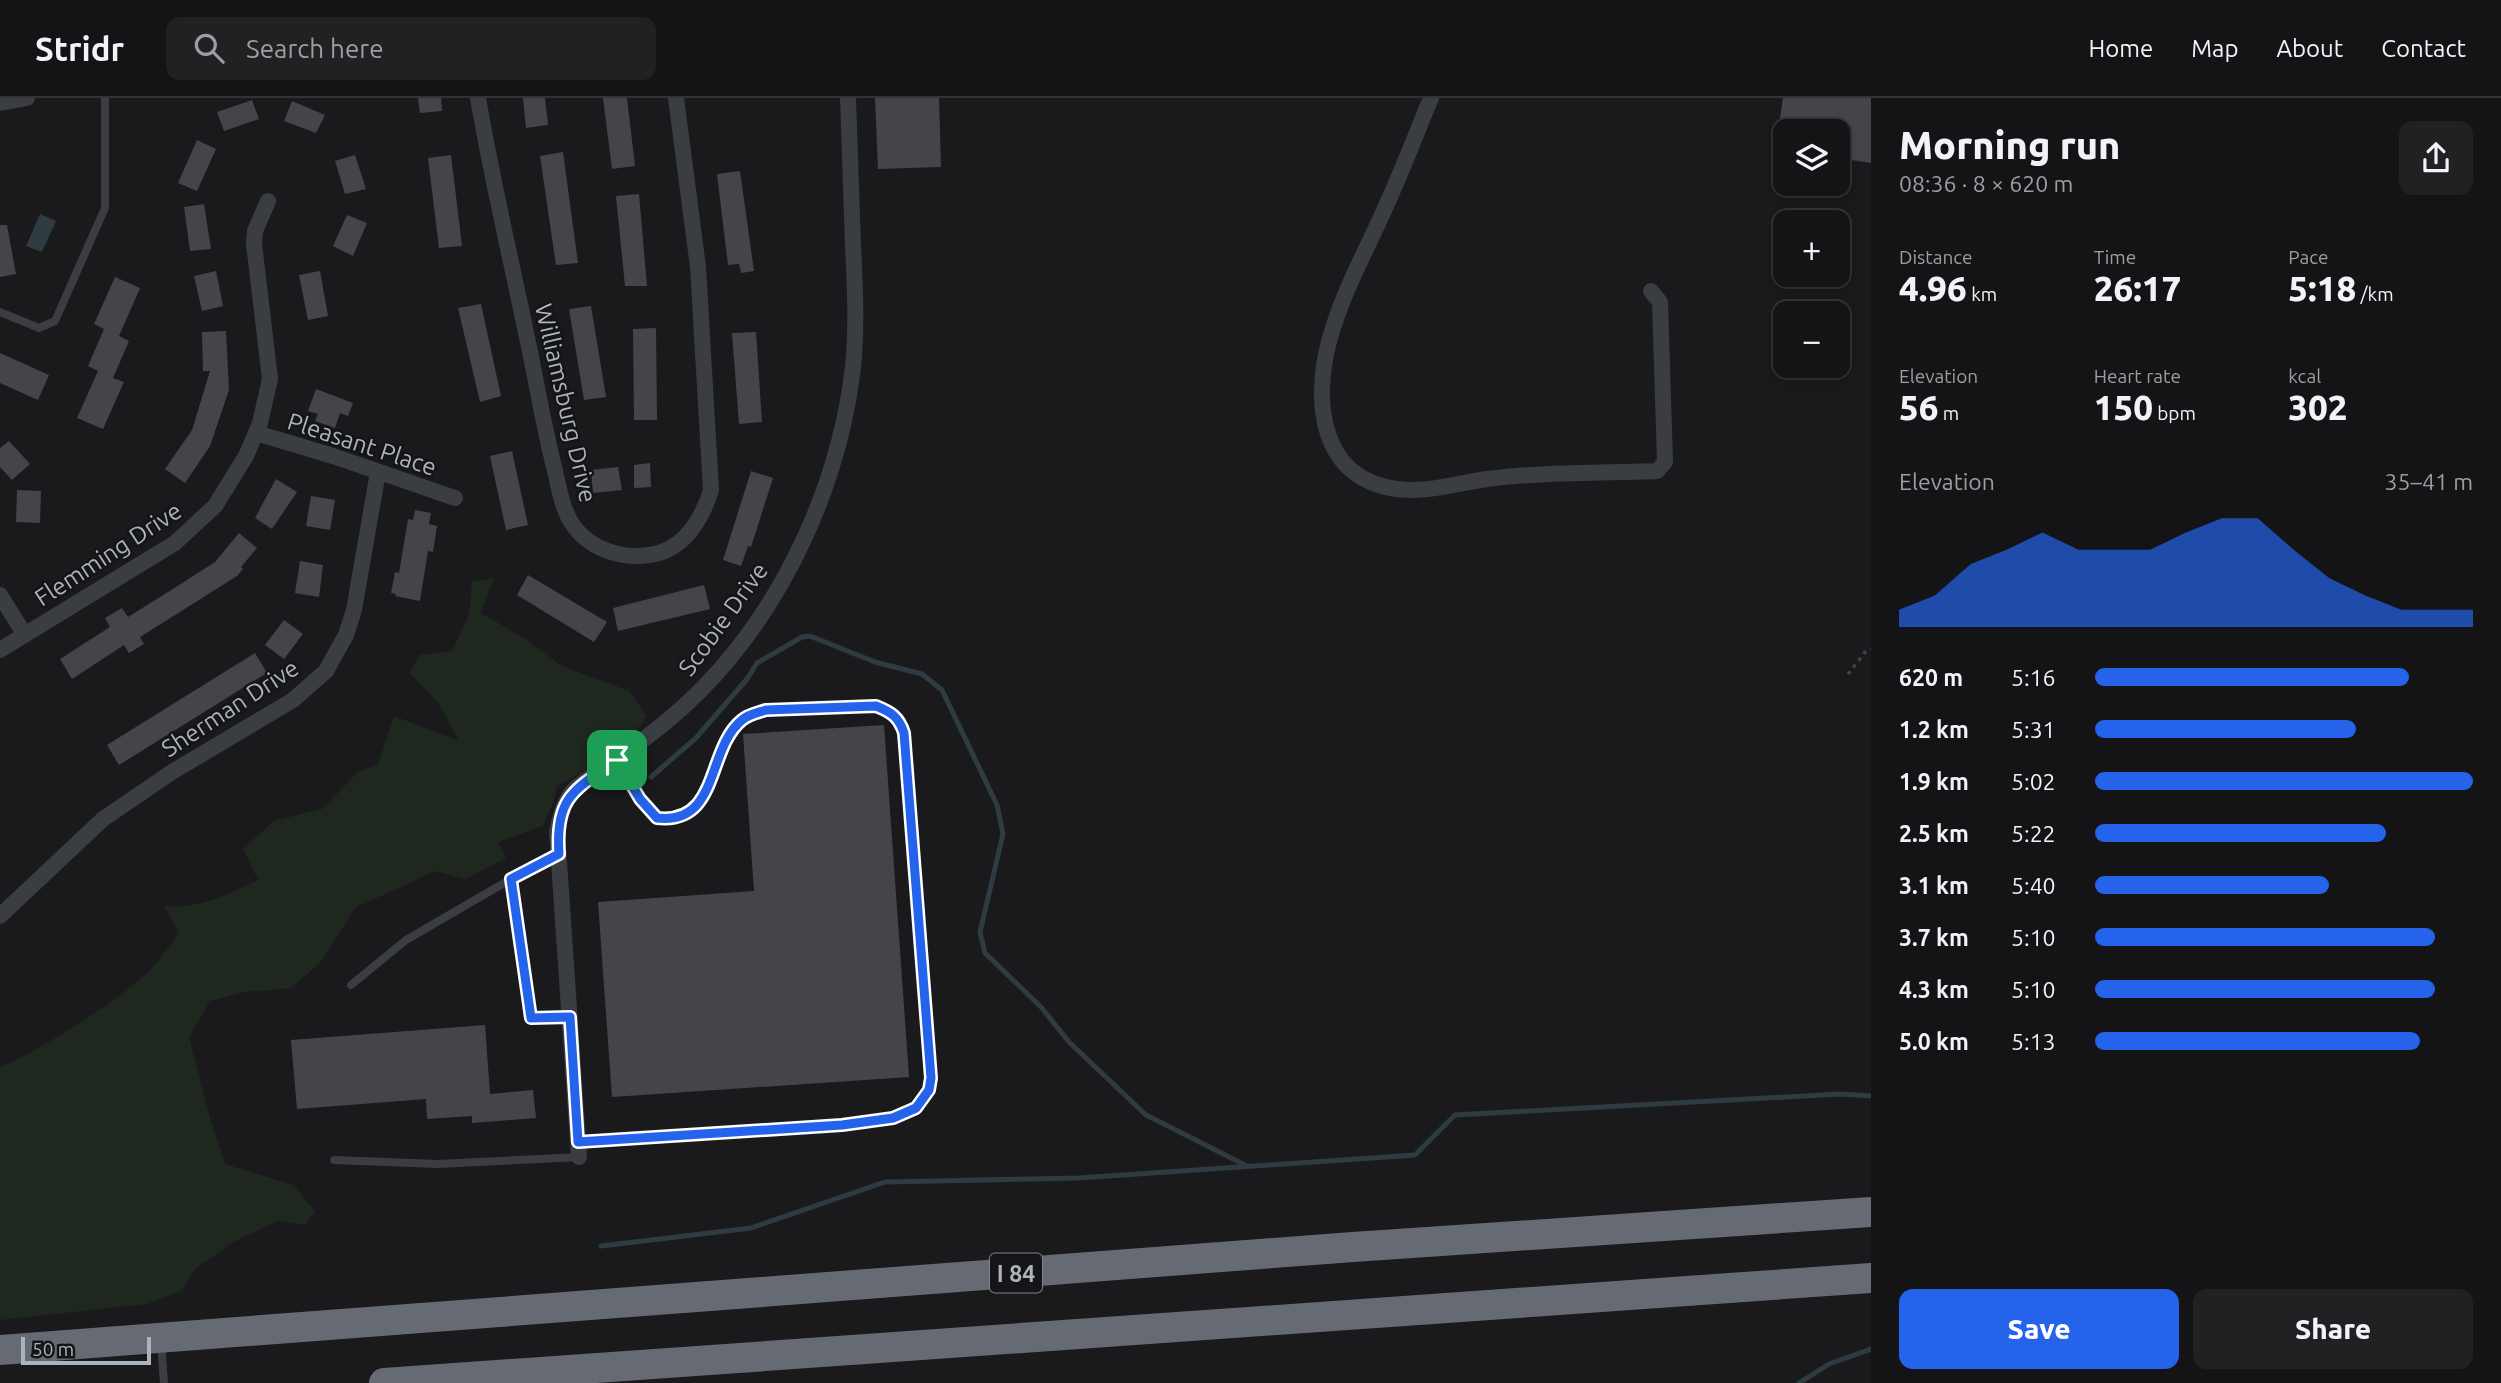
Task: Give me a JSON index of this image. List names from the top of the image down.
{
  "streets": {
    "highway": ["I 84"],
    "street": [
      "Williamsburg Drive",
      "Pleasant Place",
      "Flemming Drive",
      "Scobie Drive",
      "Sherman Drive"
    ]
  },
  "crossings": [
    ["Pleasant Place", "Flemming Drive"],
    ["Pleasant Place", "Sherman Drive"]
  ],
  "scale_bar": "50 m",
  "page": {
    "header": "Stridr",
    "search": "Search here",
    "nav": [
      "Home",
      "Map",
      "About",
      "Contact"
    ],
    "heading": ["Morning run", "08:36 · 8 × 620 m"],
    "map_buttons": ["+", "−"],
    "stats": [
      ["Distance", "4.96 km"],
      ["Time", "26:17"],
      ["Pace", "5:18 /km"],
      ["Elevation", "56 m"],
      ["Heart rate", "150 bpm"],
      ["kcal", "302"]
    ],
    "chart": ["Elevation", "35–41 m"],
    "list": [
      {
        "name": "620 m",
        "note": "5:16"
      },
      {
        "name": "1.2 km",
        "note": "5:31"
      },
      {
        "name": "1.9 km",
        "note": "5:02"
      },
      {
        "name": "2.5 km",
        "note": "5:22"
      },
      {
        "name": "3.1 km",
        "note": "5:40"
      },
      {
        "name": "3.7 km",
        "note": "5:10"
      },
      {
        "name": "4.3 km",
        "note": "5:10"
      },
      {
        "name": "5.0 km",
        "note": "5:13"
      }
    ],
    "buttons": ["Save", "Share"],
    "scale": "50 m"
  }
}
